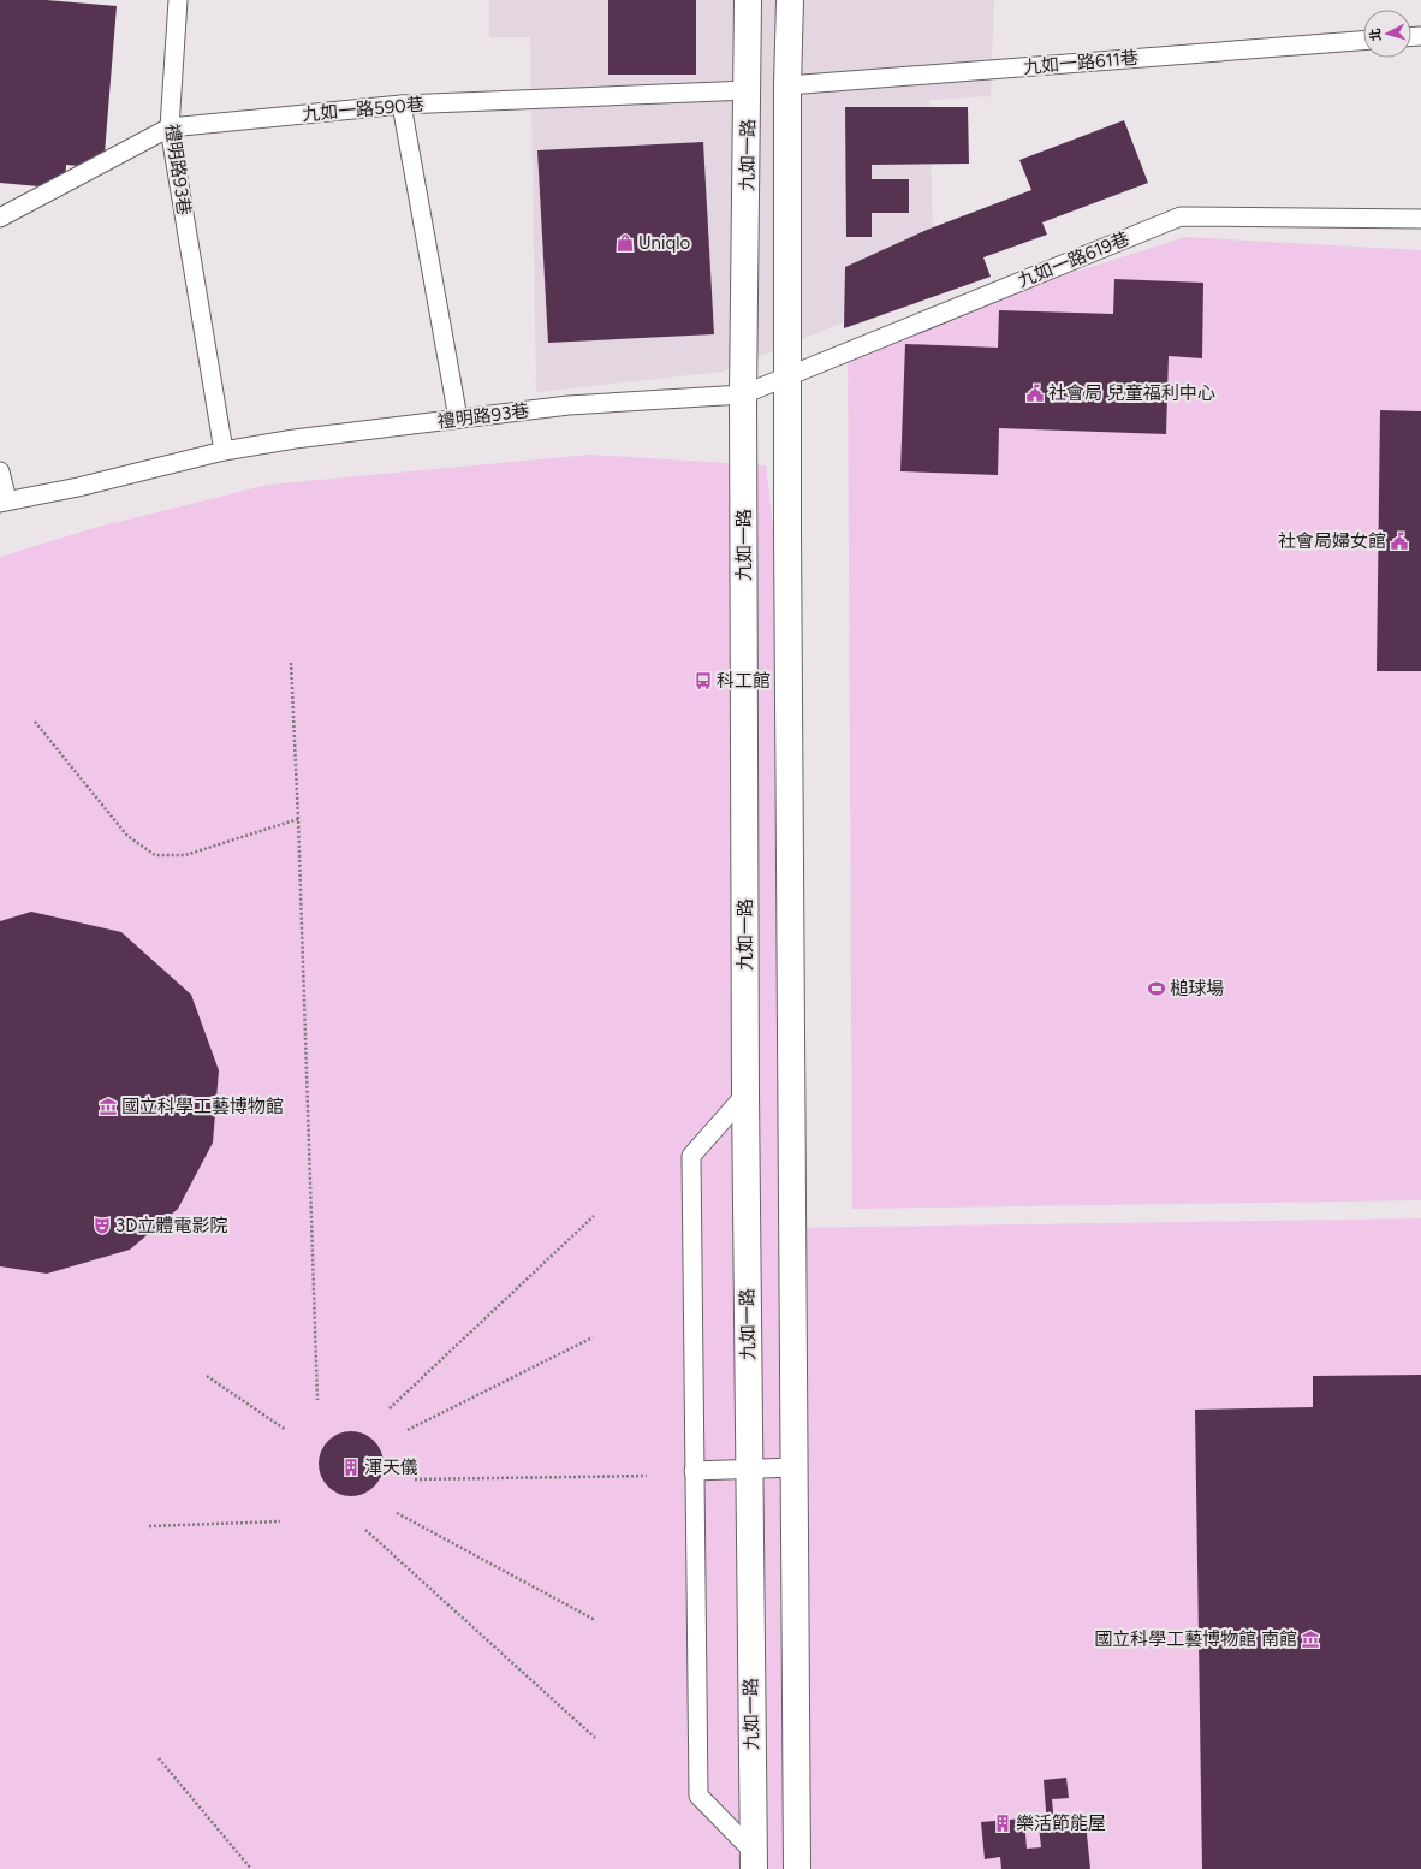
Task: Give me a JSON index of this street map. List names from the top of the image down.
{
  "streets": {
    "main road": ["九如一路"],
    "lane": [
      "九如一路611巷",
      "九如一路590巷",
      "禮明路93巷",
      "九如一路619巷"
    ]
  },
  "crossings": [
    ["九如一路590巷", "九如一路"],
    ["九如一路590巷", "禮明路93巷"],
    ["九如一路", "禮明路93巷"],
    ["九如一路", "九如一路619巷"],
    ["禮明路93巷", "九如一路619巷"]
  ],
  "places": {
    "shop": ["Uniqlo"],
    "public building": ["社會局 兒童福利中心", "社會局婦女館"],
    "bus stop": ["科工館"],
    "sports": ["槌球場"],
    "museum": ["國立科學工藝博物館", "國立科學工藝博物館 南館"],
    "theatre": ["3D立體電影院"],
    "building": ["渾天儀", "樂活節能屋"]
  },
  "north": "left"
}
